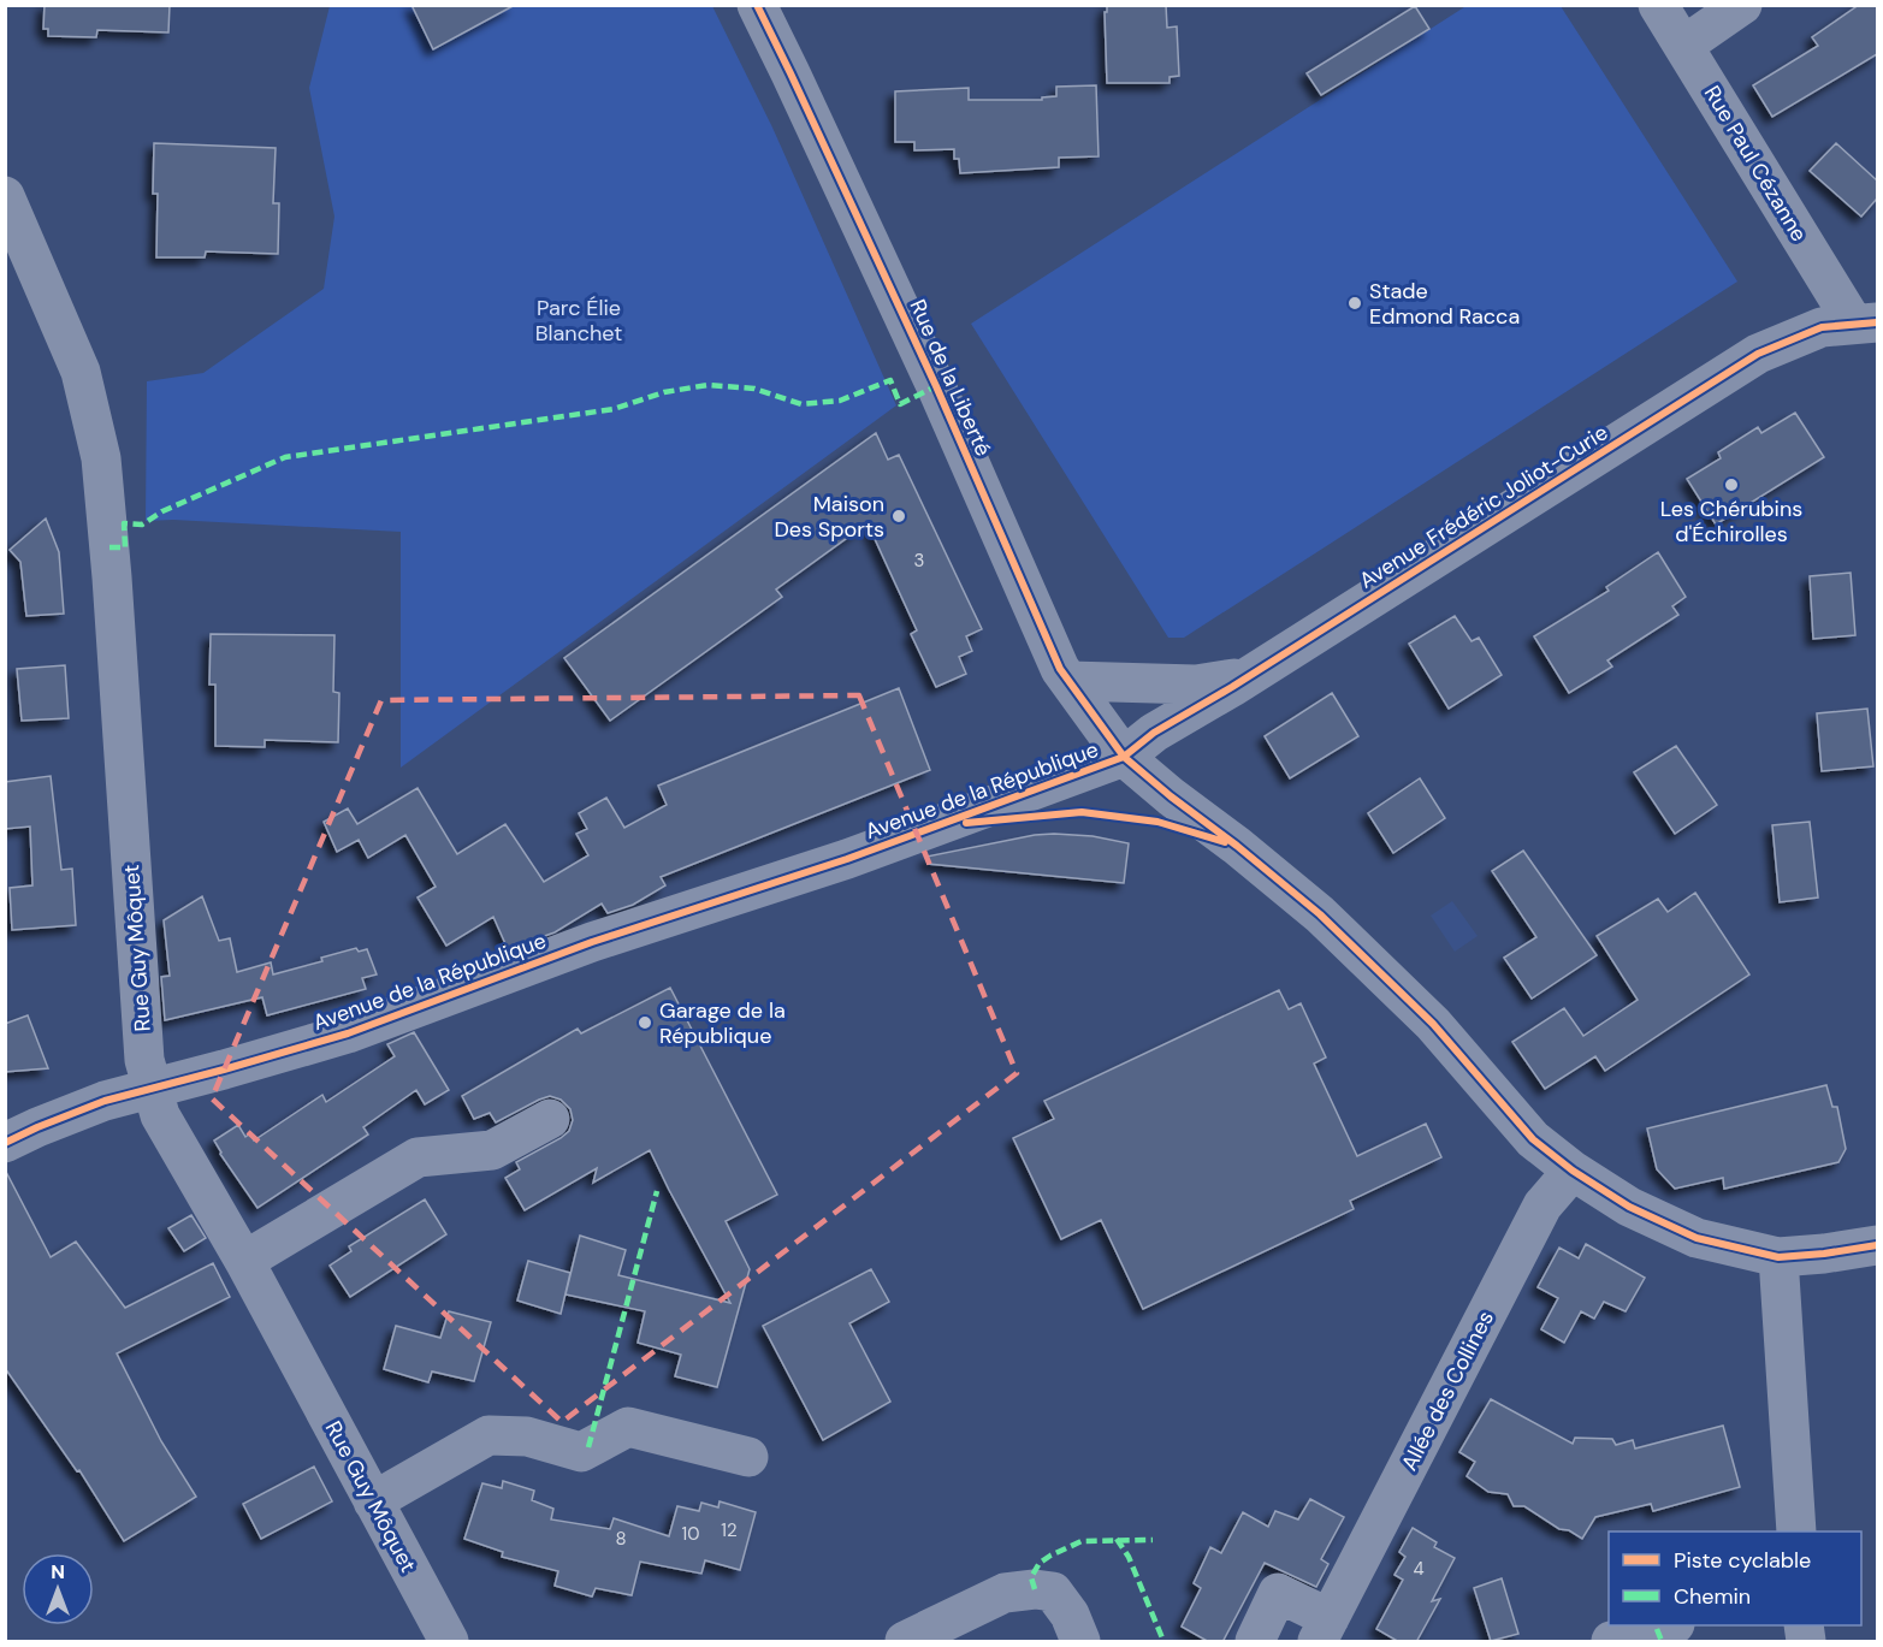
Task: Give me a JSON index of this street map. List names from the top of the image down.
{
  "streets": {
    "street": [
      "Rue Paul Cézanne",
      "Rue de la Liberté",
      "Avenue Frédéric Joliot-Curie",
      "Avenue de la République",
      "Rue Guy Môquet",
      "Allée des Collines"
    ]
  },
  "crossings": [
    ["Rue Paul Cézanne", "Avenue Frédéric Joliot-Curie"],
    ["Rue de la Liberté", "Avenue Frédéric Joliot-Curie"],
    ["Rue de la Liberté", "Avenue de la République"],
    ["Avenue Frédéric Joliot-Curie", "Avenue de la République"],
    ["Avenue de la République", "Rue Guy Môquet"],
    ["Avenue de la République", "Allée des Collines"]
  ],
  "parks": ["Parc Élie Blanchet"],
  "places": [
    "Stade Edmond Racca",
    "Les Chérubins d'Échirolles",
    "Maison Des Sports",
    "Garage de la République"
  ],
  "house_numbers": [
    "3",
    "12",
    "10",
    "8",
    "4"
  ],
  "legend": ["Piste cyclable", "Chemin"],
  "north": "top"
}
